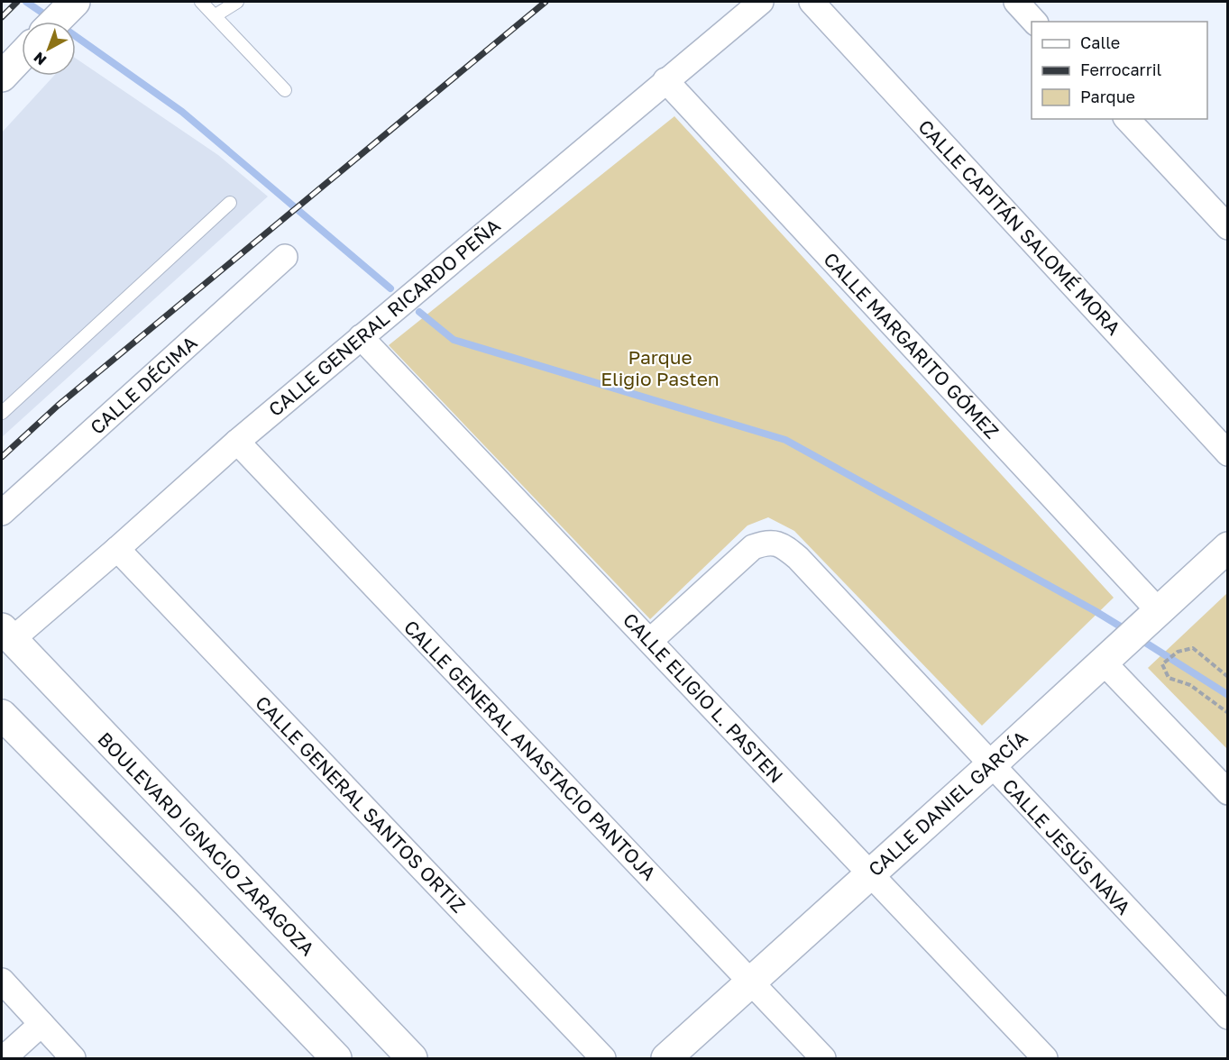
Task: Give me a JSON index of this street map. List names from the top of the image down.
{
  "streets": {
    "main road": ["CALLE DANIEL GARCÍA", "BOULEVARD IGNACIO ZARAGOZA"],
    "street": [
      "CALLE CAPITÁN SALOMÉ MORA",
      "CALLE GENERAL RICARDO PEÑA",
      "CALLE MARGARITO GÓMEZ",
      "CALLE DÉCIMA",
      "CALLE ELIGIO L. PASTEN",
      "CALLE GENERAL ANASTACIO PANTOJA",
      "CALLE GENERAL SANTOS ORTIZ",
      "CALLE JESÚS NAVA"
    ]
  },
  "crossings": [
    ["CALLE GENERAL RICARDO PEÑA", "CALLE MARGARITO GÓMEZ"],
    ["CALLE GENERAL RICARDO PEÑA", "CALLE ELIGIO L. PASTEN"],
    ["CALLE GENERAL RICARDO PEÑA", "CALLE GENERAL ANASTACIO PANTOJA"],
    ["CALLE GENERAL RICARDO PEÑA", "CALLE GENERAL SANTOS ORTIZ"],
    ["CALLE GENERAL RICARDO PEÑA", "BOULEVARD IGNACIO ZARAGOZA"],
    ["CALLE MARGARITO GÓMEZ", "CALLE DANIEL GARCÍA"],
    ["CALLE ELIGIO L. PASTEN", "CALLE DANIEL GARCÍA"],
    ["CALLE ELIGIO L. PASTEN", "CALLE JESÚS NAVA"],
    ["CALLE GENERAL ANASTACIO PANTOJA", "CALLE DANIEL GARCÍA"],
    ["CALLE DANIEL GARCÍA", "CALLE JESÚS NAVA"]
  ],
  "parks": ["Parque Eligio Pasten"],
  "legend": ["Calle", "Ferrocarril", "Parque"],
  "north": "bottom left"
}
